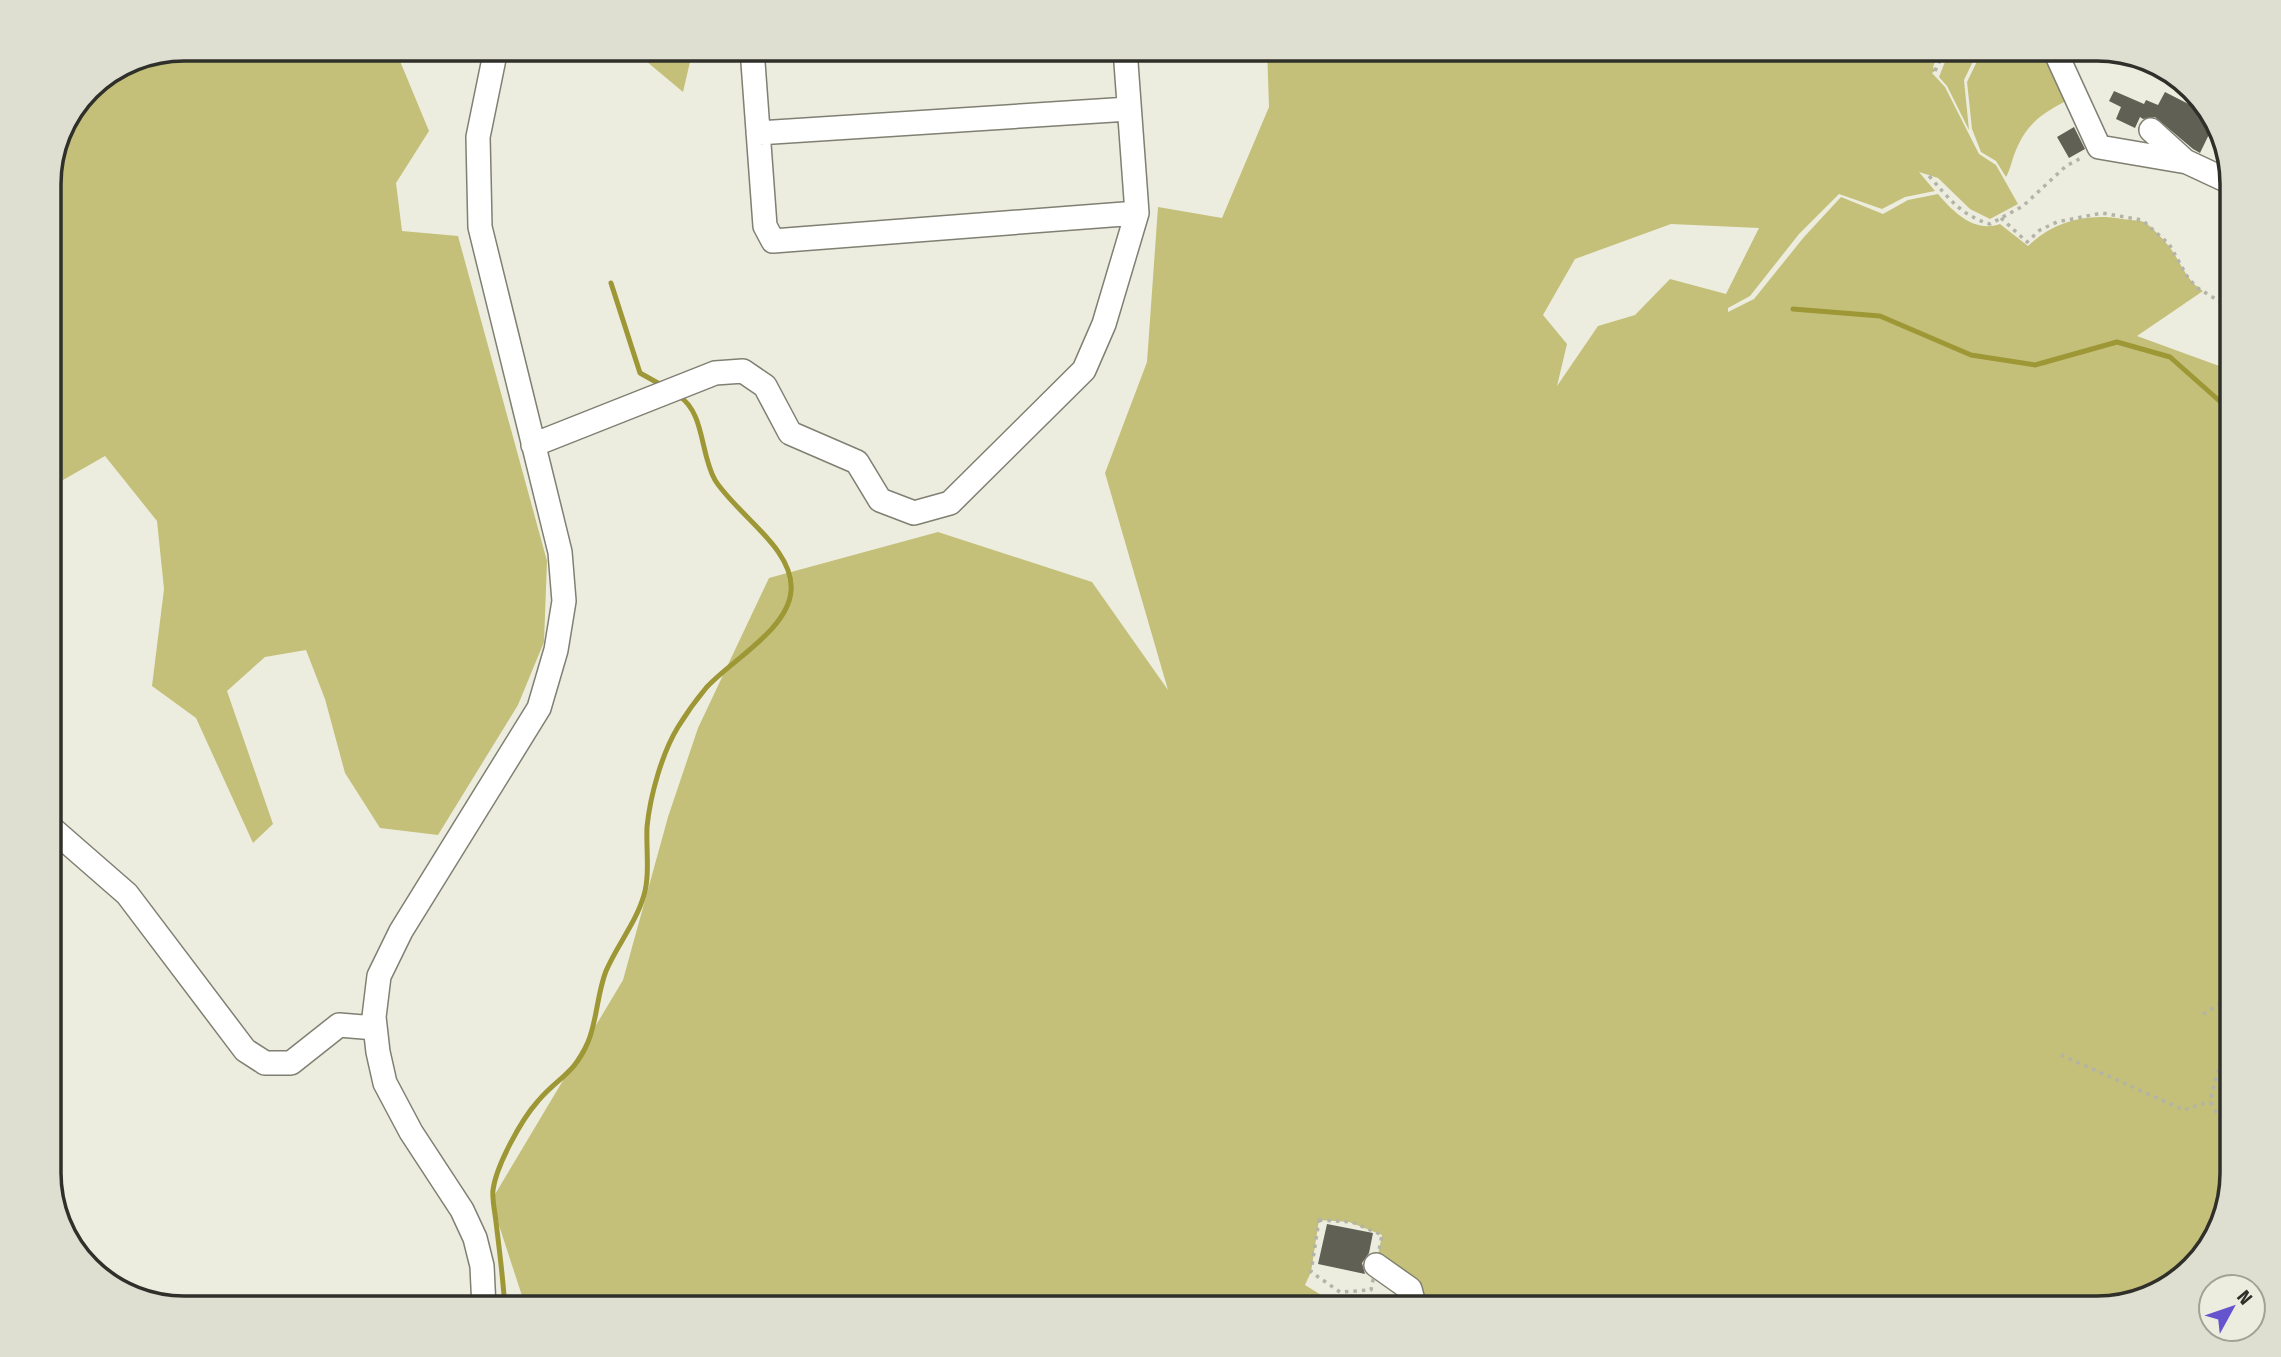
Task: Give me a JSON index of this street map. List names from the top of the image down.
{
  "north": "top right"
}
